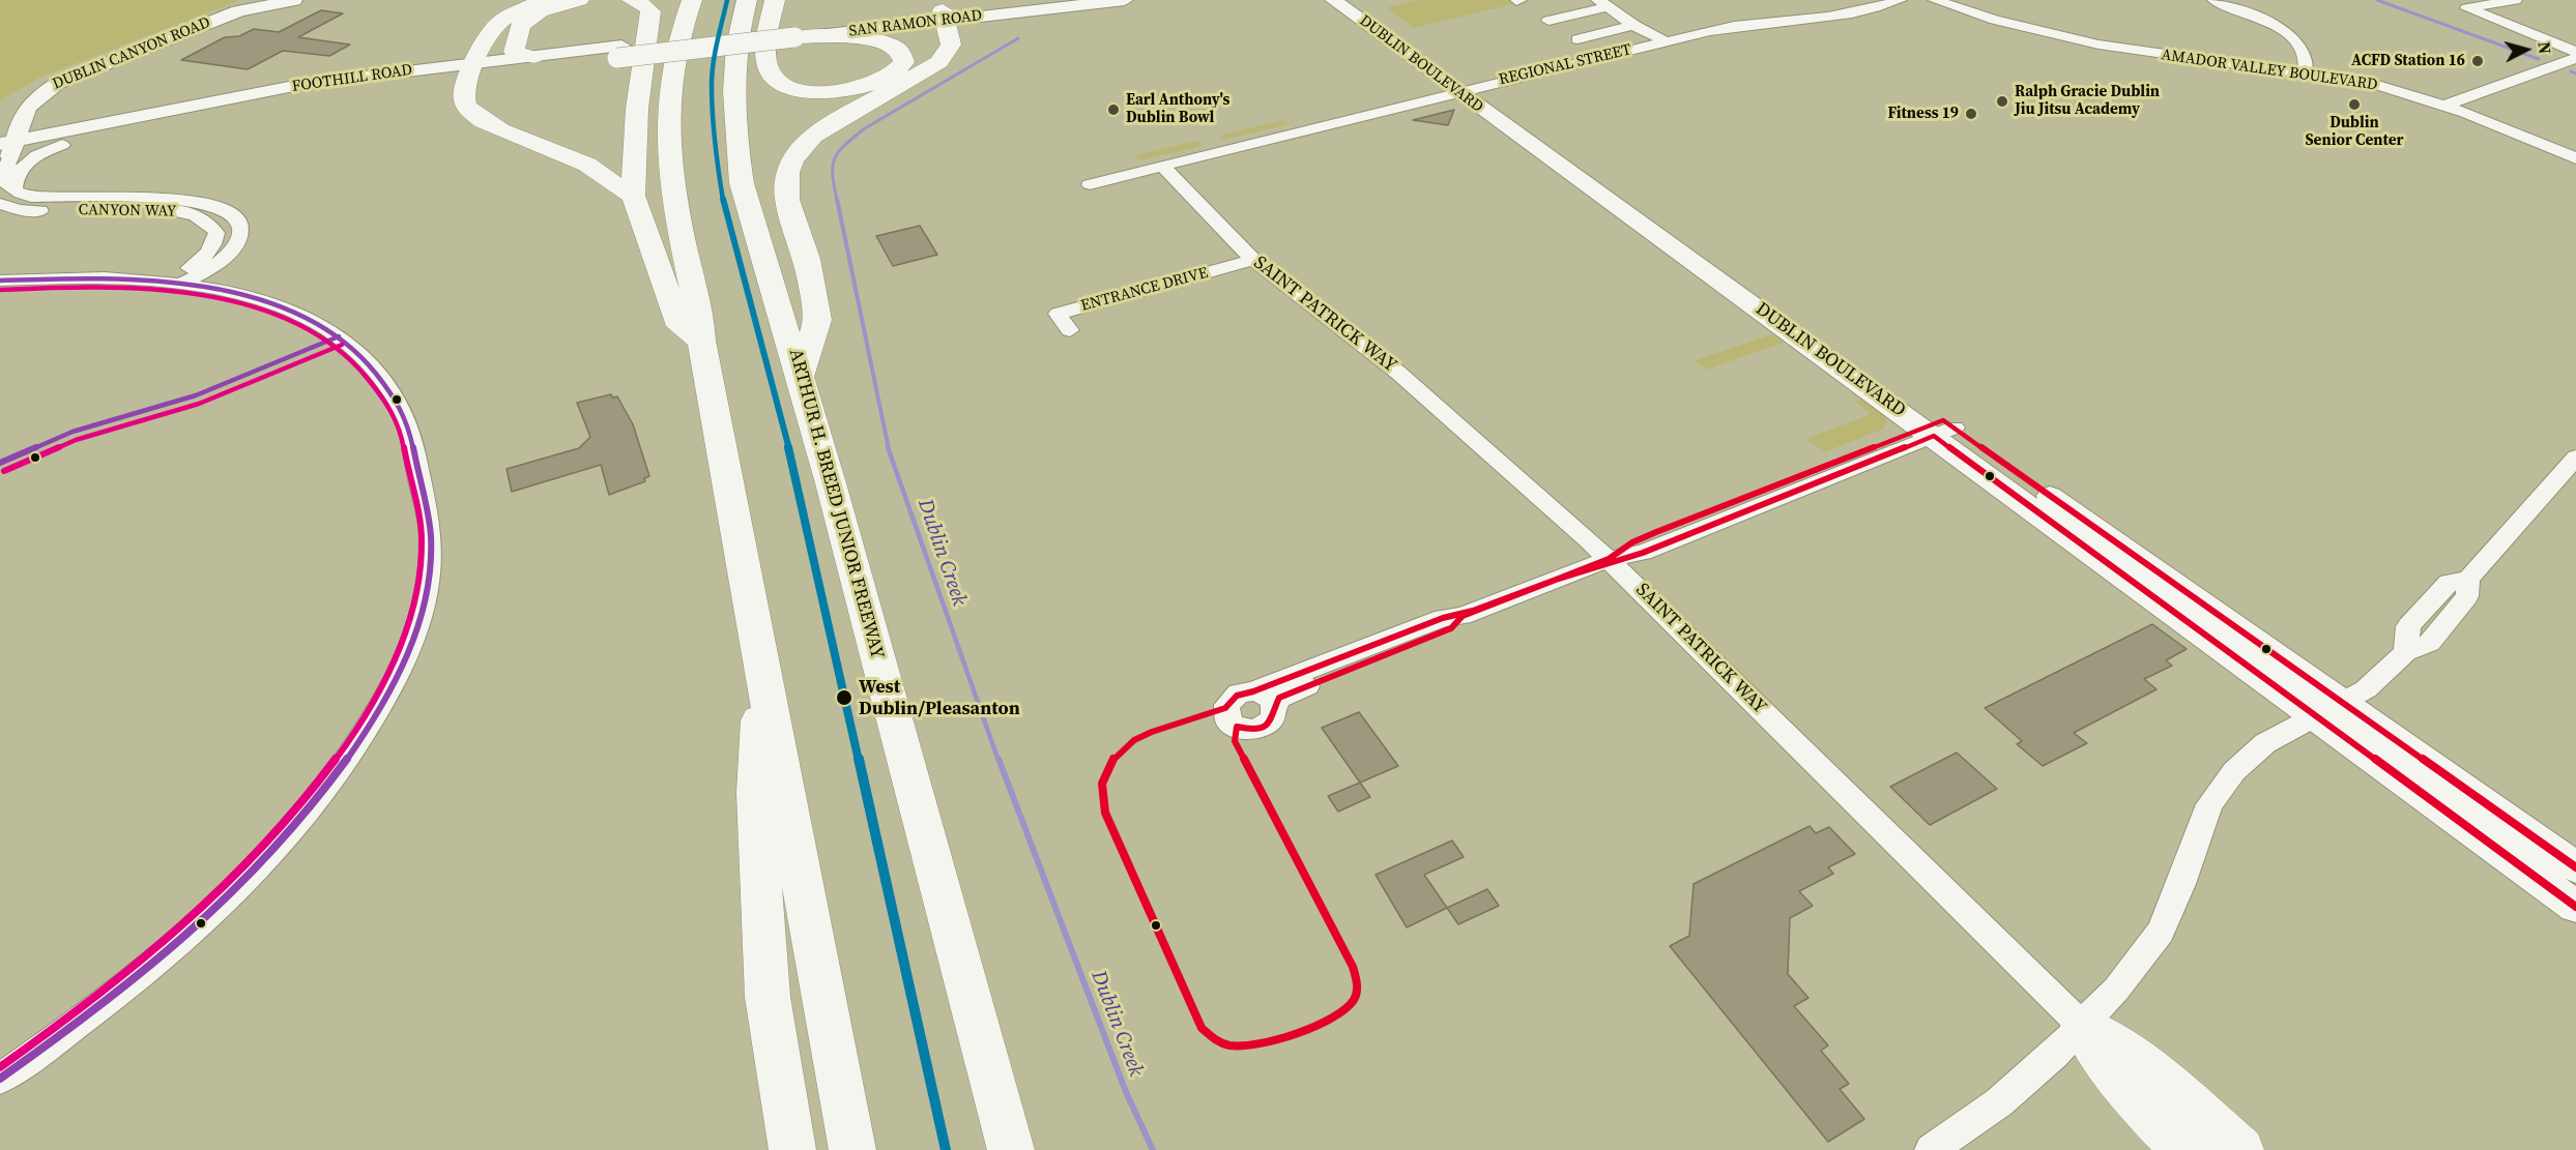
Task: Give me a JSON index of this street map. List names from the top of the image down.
{
  "streets": {
    "highway": ["ARTHUR H. BREED JUNIOR FREEWAY"],
    "main road": [
      "SAN RAMON ROAD",
      "DUBLIN CANYON ROAD",
      "DUBLIN BOULEVARD",
      "FOOTHILL ROAD"
    ],
    "street": [
      "REGIONAL STREET",
      "AMADOR VALLEY BOULEVARD",
      "CANYON WAY",
      "ENTRANCE DRIVE",
      "SAINT PATRICK WAY"
    ]
  },
  "crossings": [
    ["SAN RAMON ROAD", "FOOTHILL ROAD"],
    ["DUBLIN CANYON ROAD", "FOOTHILL ROAD"],
    ["DUBLIN BOULEVARD", "REGIONAL STREET"],
    ["REGIONAL STREET", "SAINT PATRICK WAY"],
    ["ENTRANCE DRIVE", "SAINT PATRICK WAY"]
  ],
  "water": ["Dublin Creek"],
  "places": [
    "ACFD Station 16",
    "Ralph Gracie Dublin Jiu Jitsu Academy",
    "Dublin Senior Center",
    "Earl Anthony's Dublin Bowl",
    "Fitness 19",
    "West Dublin/Pleasanton"
  ],
  "north": "right"
}
